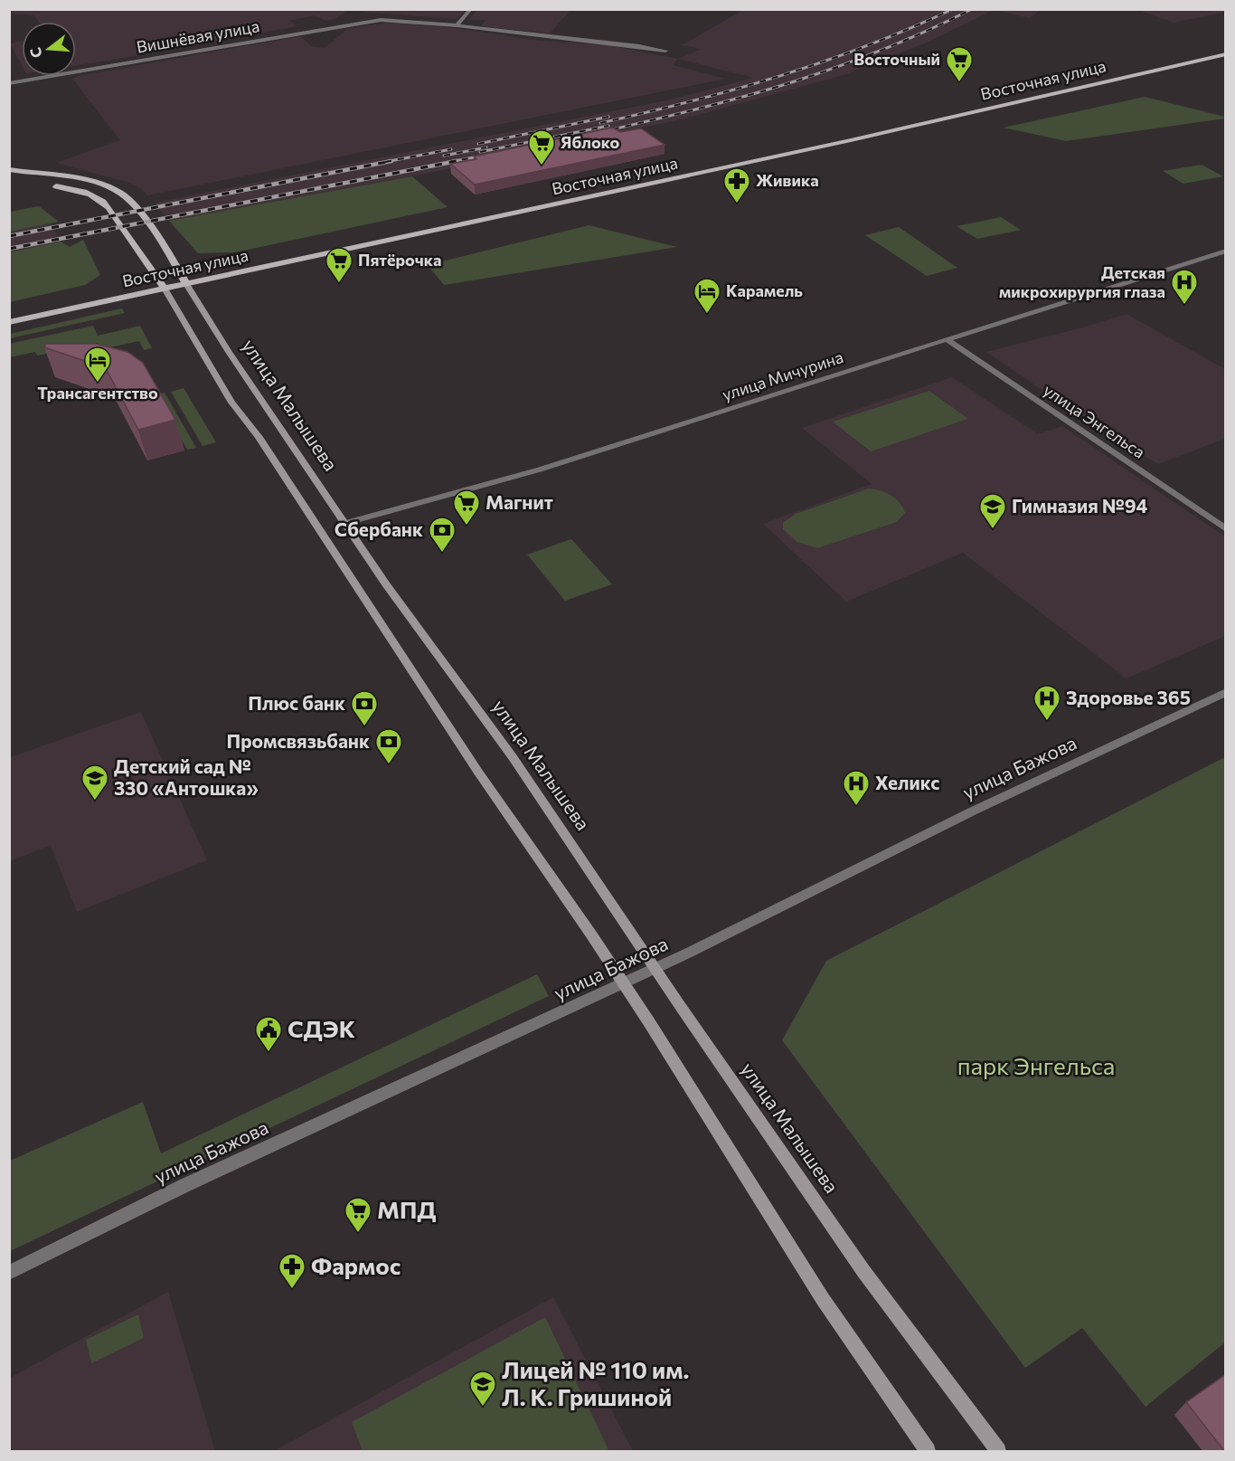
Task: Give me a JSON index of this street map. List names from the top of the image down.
{
  "streets": {
    "main road": ["Восточная улица", "улица Малышева"],
    "street": [
      "Вишнёвая улица",
      "улица Мичурина",
      "улица Энгельса",
      "улица Бажова"
    ]
  },
  "crossings": [
    ["Восточная улица", "улица Малышева"],
    ["улица Мичурина", "улица Малышева"],
    ["улица Мичурина", "улица Энгельса"],
    ["улица Малышева", "улица Бажова"]
  ],
  "parks": ["парк Энгельса"],
  "places": {
    "supermarket": [
      "Восточный",
      "Яблоко",
      "Пятёрочка",
      "Магнит",
      "МПД"
    ],
    "pharmacy": ["Живика", "Фармос"],
    "hospital": ["Детская микрохирургия глаза", "Здоровье 365", "Хеликс"],
    "hotel": ["Карамель", "Трансагентство"],
    "school or university": ["Гимназия №94", "Детский сад № 330 «Антошка»", "Лицей № 110 им. Л. К. Гришиной"],
    "bank": ["Сбербанк", "Плюс банк", "Промсвязьбанк"],
    "public building": ["СДЭК"]
  },
  "north": "left"
}
